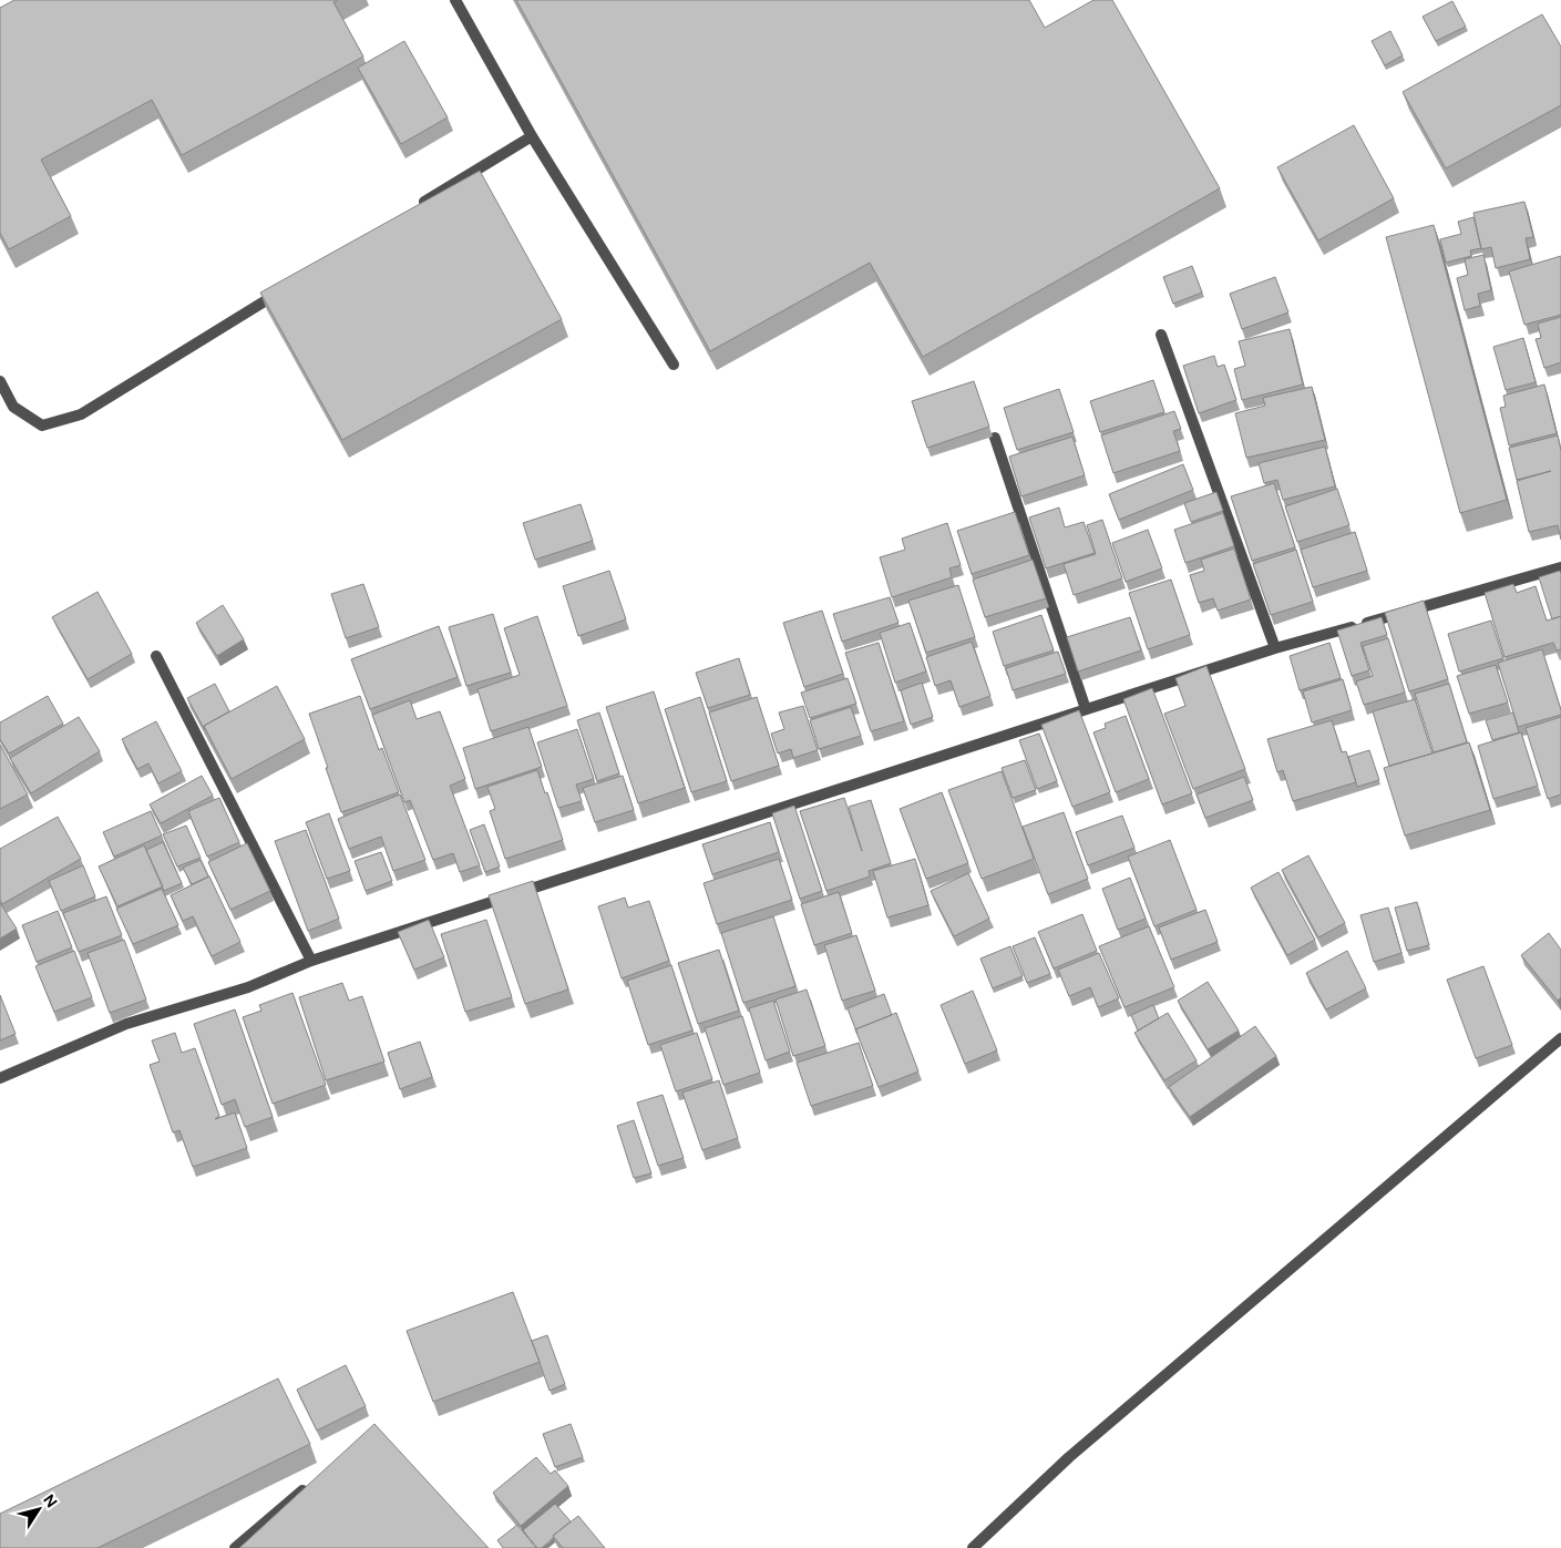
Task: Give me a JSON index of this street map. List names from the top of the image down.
{
  "north": "top right"
}
